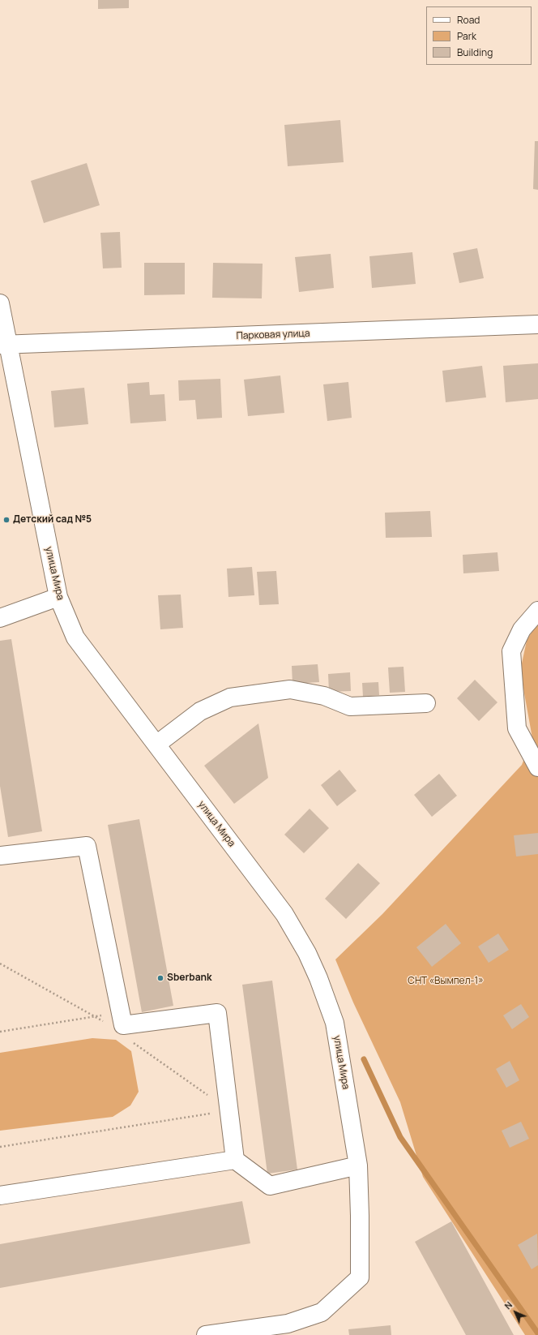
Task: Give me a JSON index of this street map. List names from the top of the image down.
{
  "streets": {
    "street": ["Парковая улица", "улица Мира"]
  },
  "crossings": [
    ["Парковая улица", "улица Мира"]
  ],
  "parks": ["СНТ «Вымпел-1»"],
  "places": ["Детский сад №5", "Sberbank"],
  "legend": ["Road", "Park", "Building"],
  "north": "top left"
}
